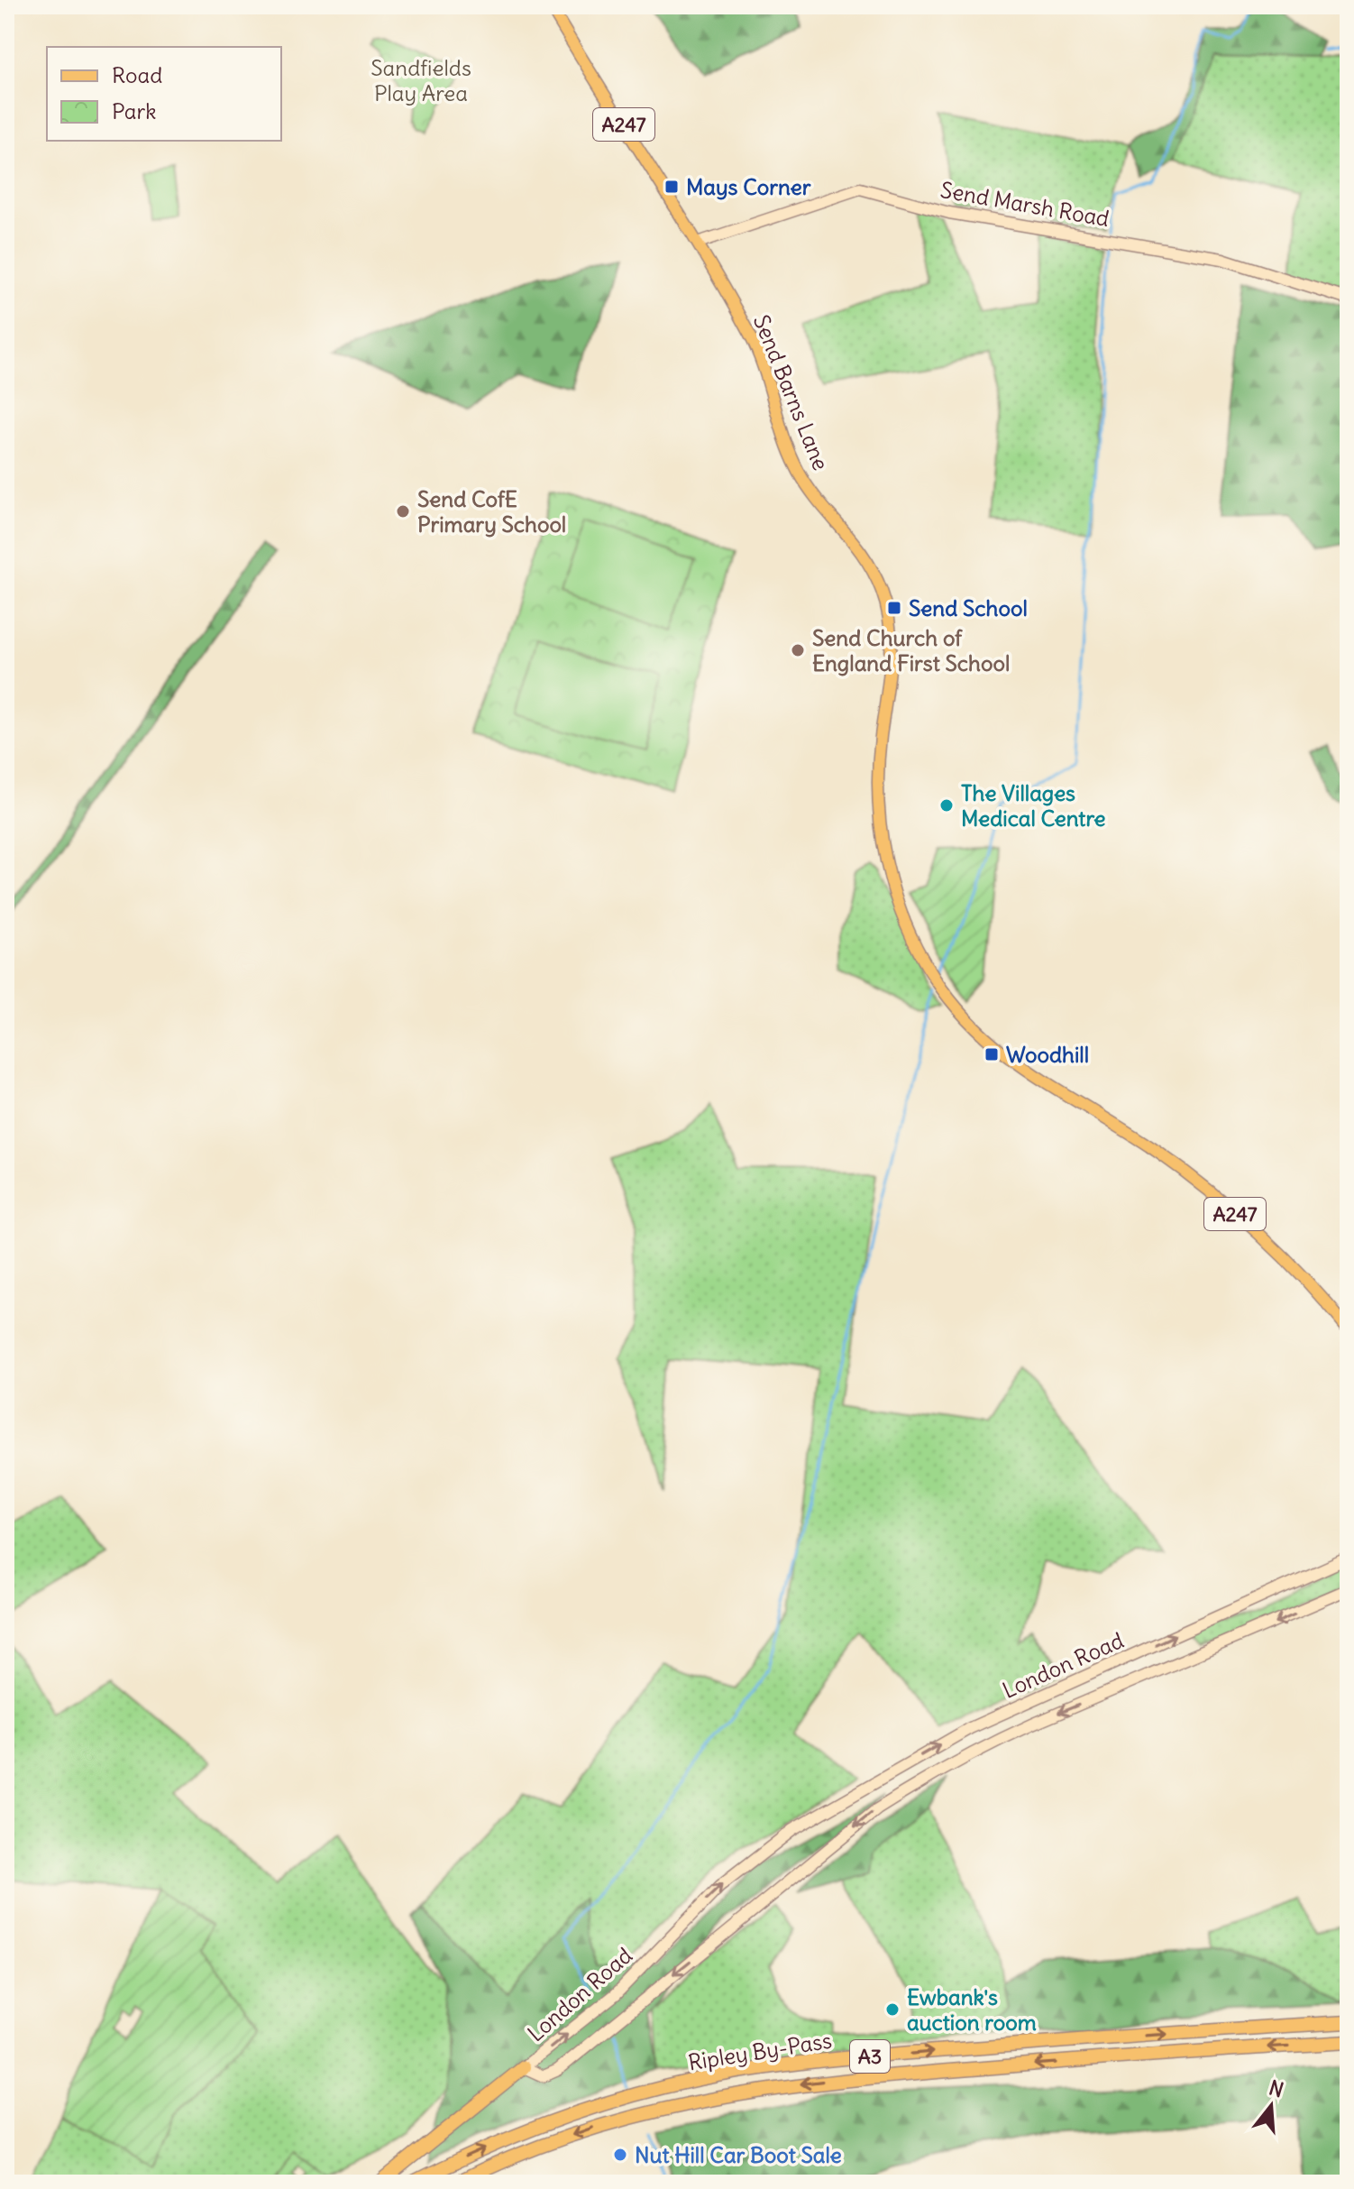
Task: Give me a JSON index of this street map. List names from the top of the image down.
{
  "streets": {
    "highway": ["Ripley By-Pass", "A3"],
    "main road": [
      "A247",
      "Send Marsh Road",
      "Send Barns Lane",
      "London Road"
    ]
  },
  "crossings": [
    ["A247", "Send Marsh Road"],
    ["A247", "Send Barns Lane"],
    ["Send Marsh Road", "Send Barns Lane"]
  ],
  "parks": ["Sandfields Play Area"],
  "places": {
    "transit": ["Mays Corner", "Send School", "Woodhill"],
    "other": [
      "Send CofE Primary School",
      "Send Church of England First School",
      "The Villages Medical Centre",
      "Ewbank's auction room",
      "Nut Hill Car Boot Sale"
    ]
  },
  "legend": ["Road", "Park"],
  "north": "top"
}
